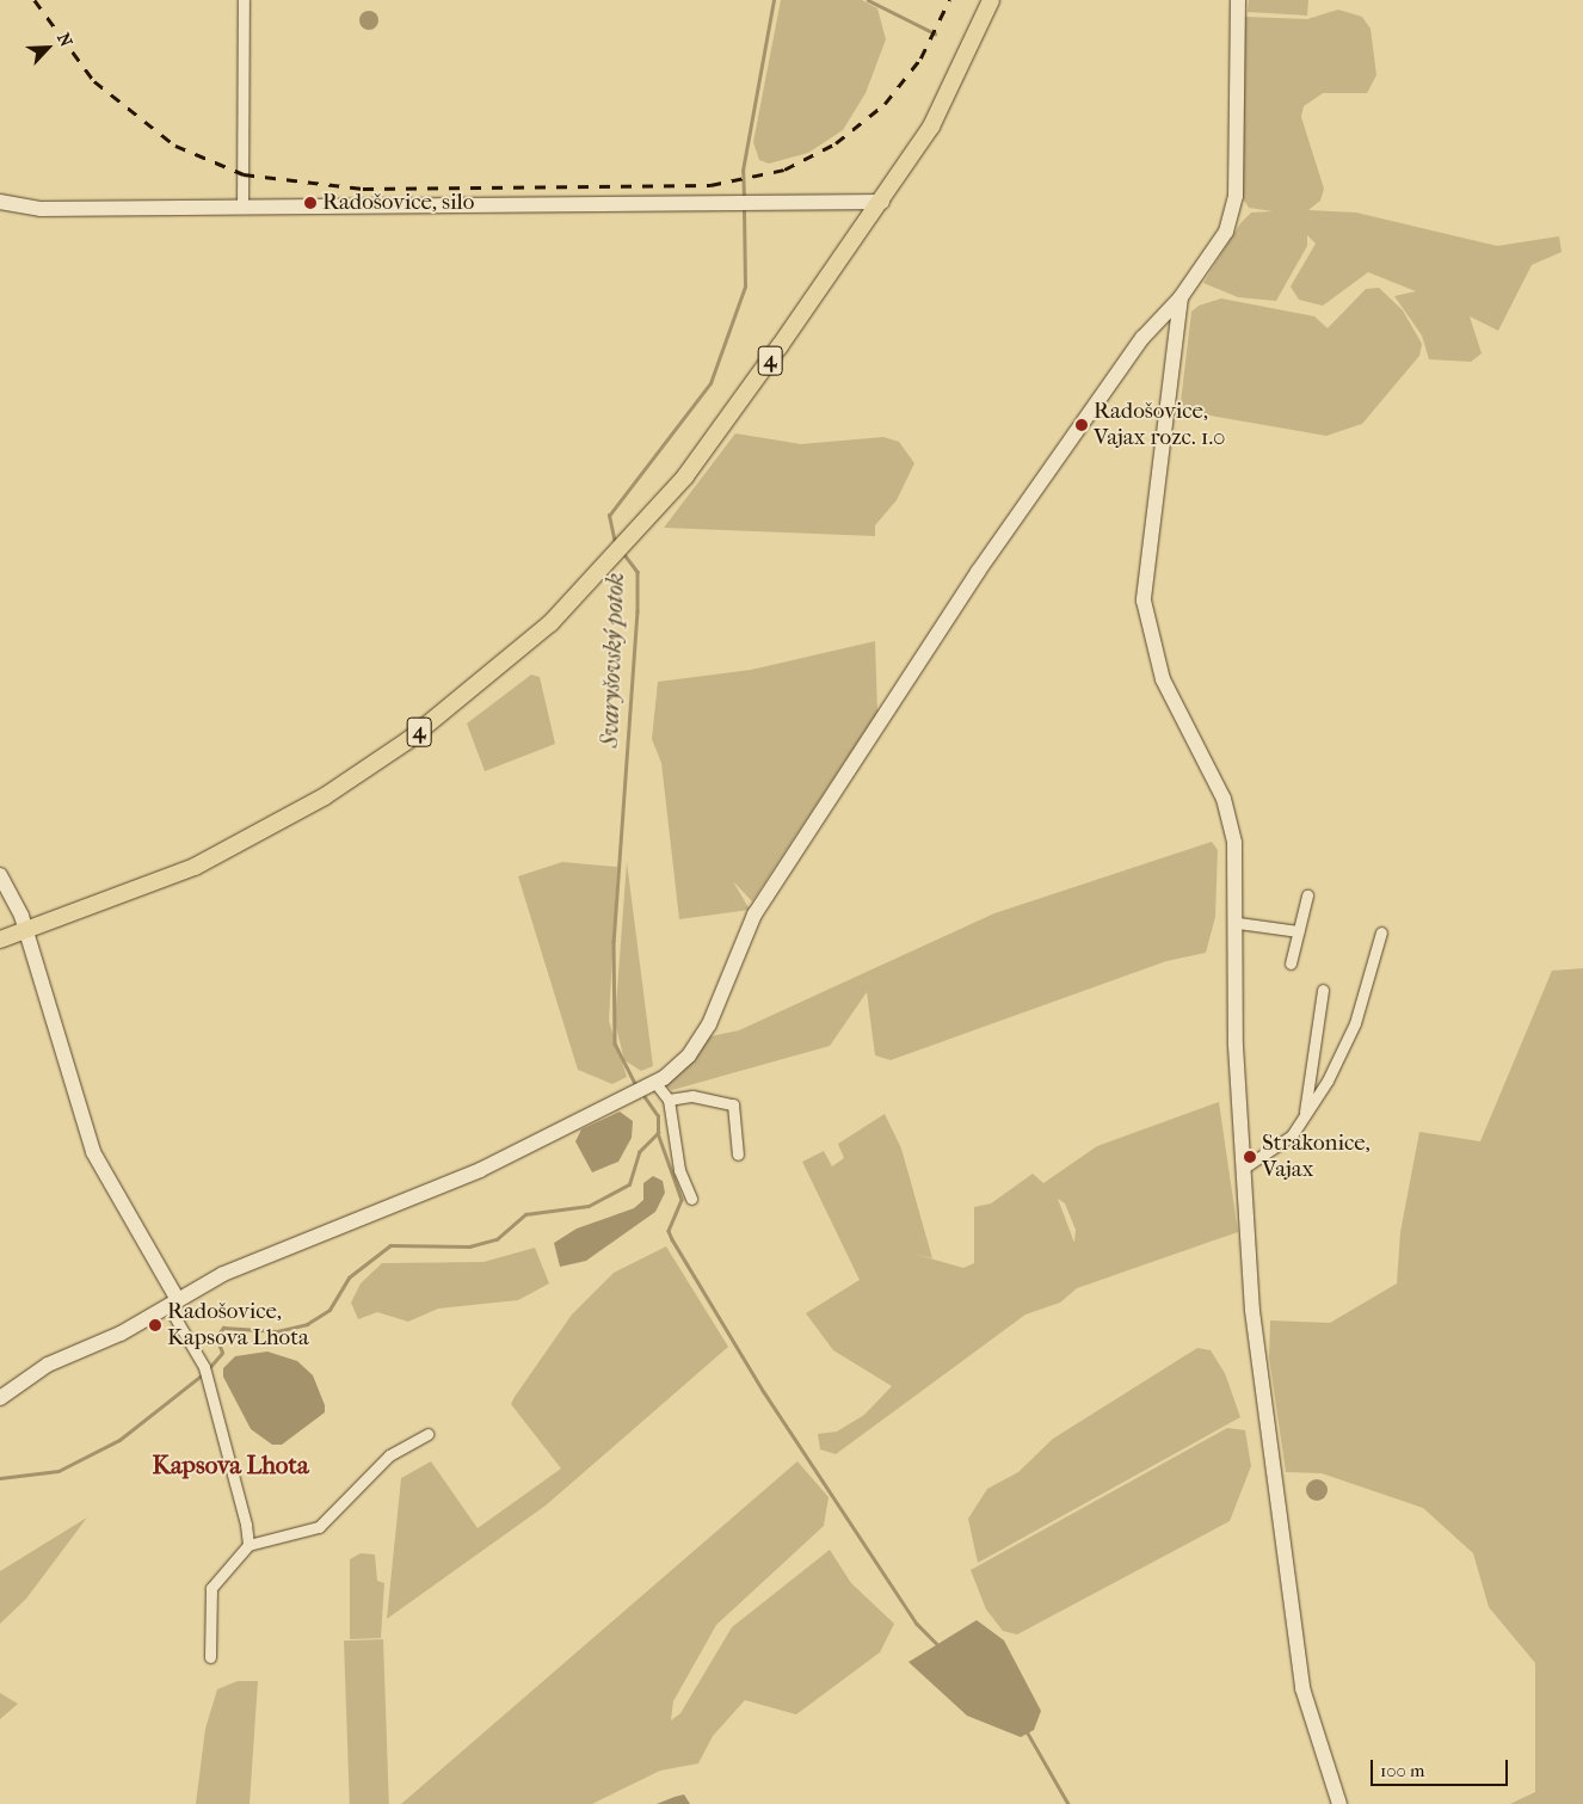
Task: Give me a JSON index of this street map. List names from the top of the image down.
{
  "streets": {
    "main road": ["4"]
  },
  "districts": ["Kapsova Lhota"],
  "water": ["Svaryšovský potok"],
  "places": [
    "Radošovice, silo",
    "Radošovice, Vajax rozc. 1.0",
    "Strakonice, Vajax",
    "Radošovice, Kapsova Lhota"
  ],
  "scale_bar": "100 m",
  "north": "top right"
}
